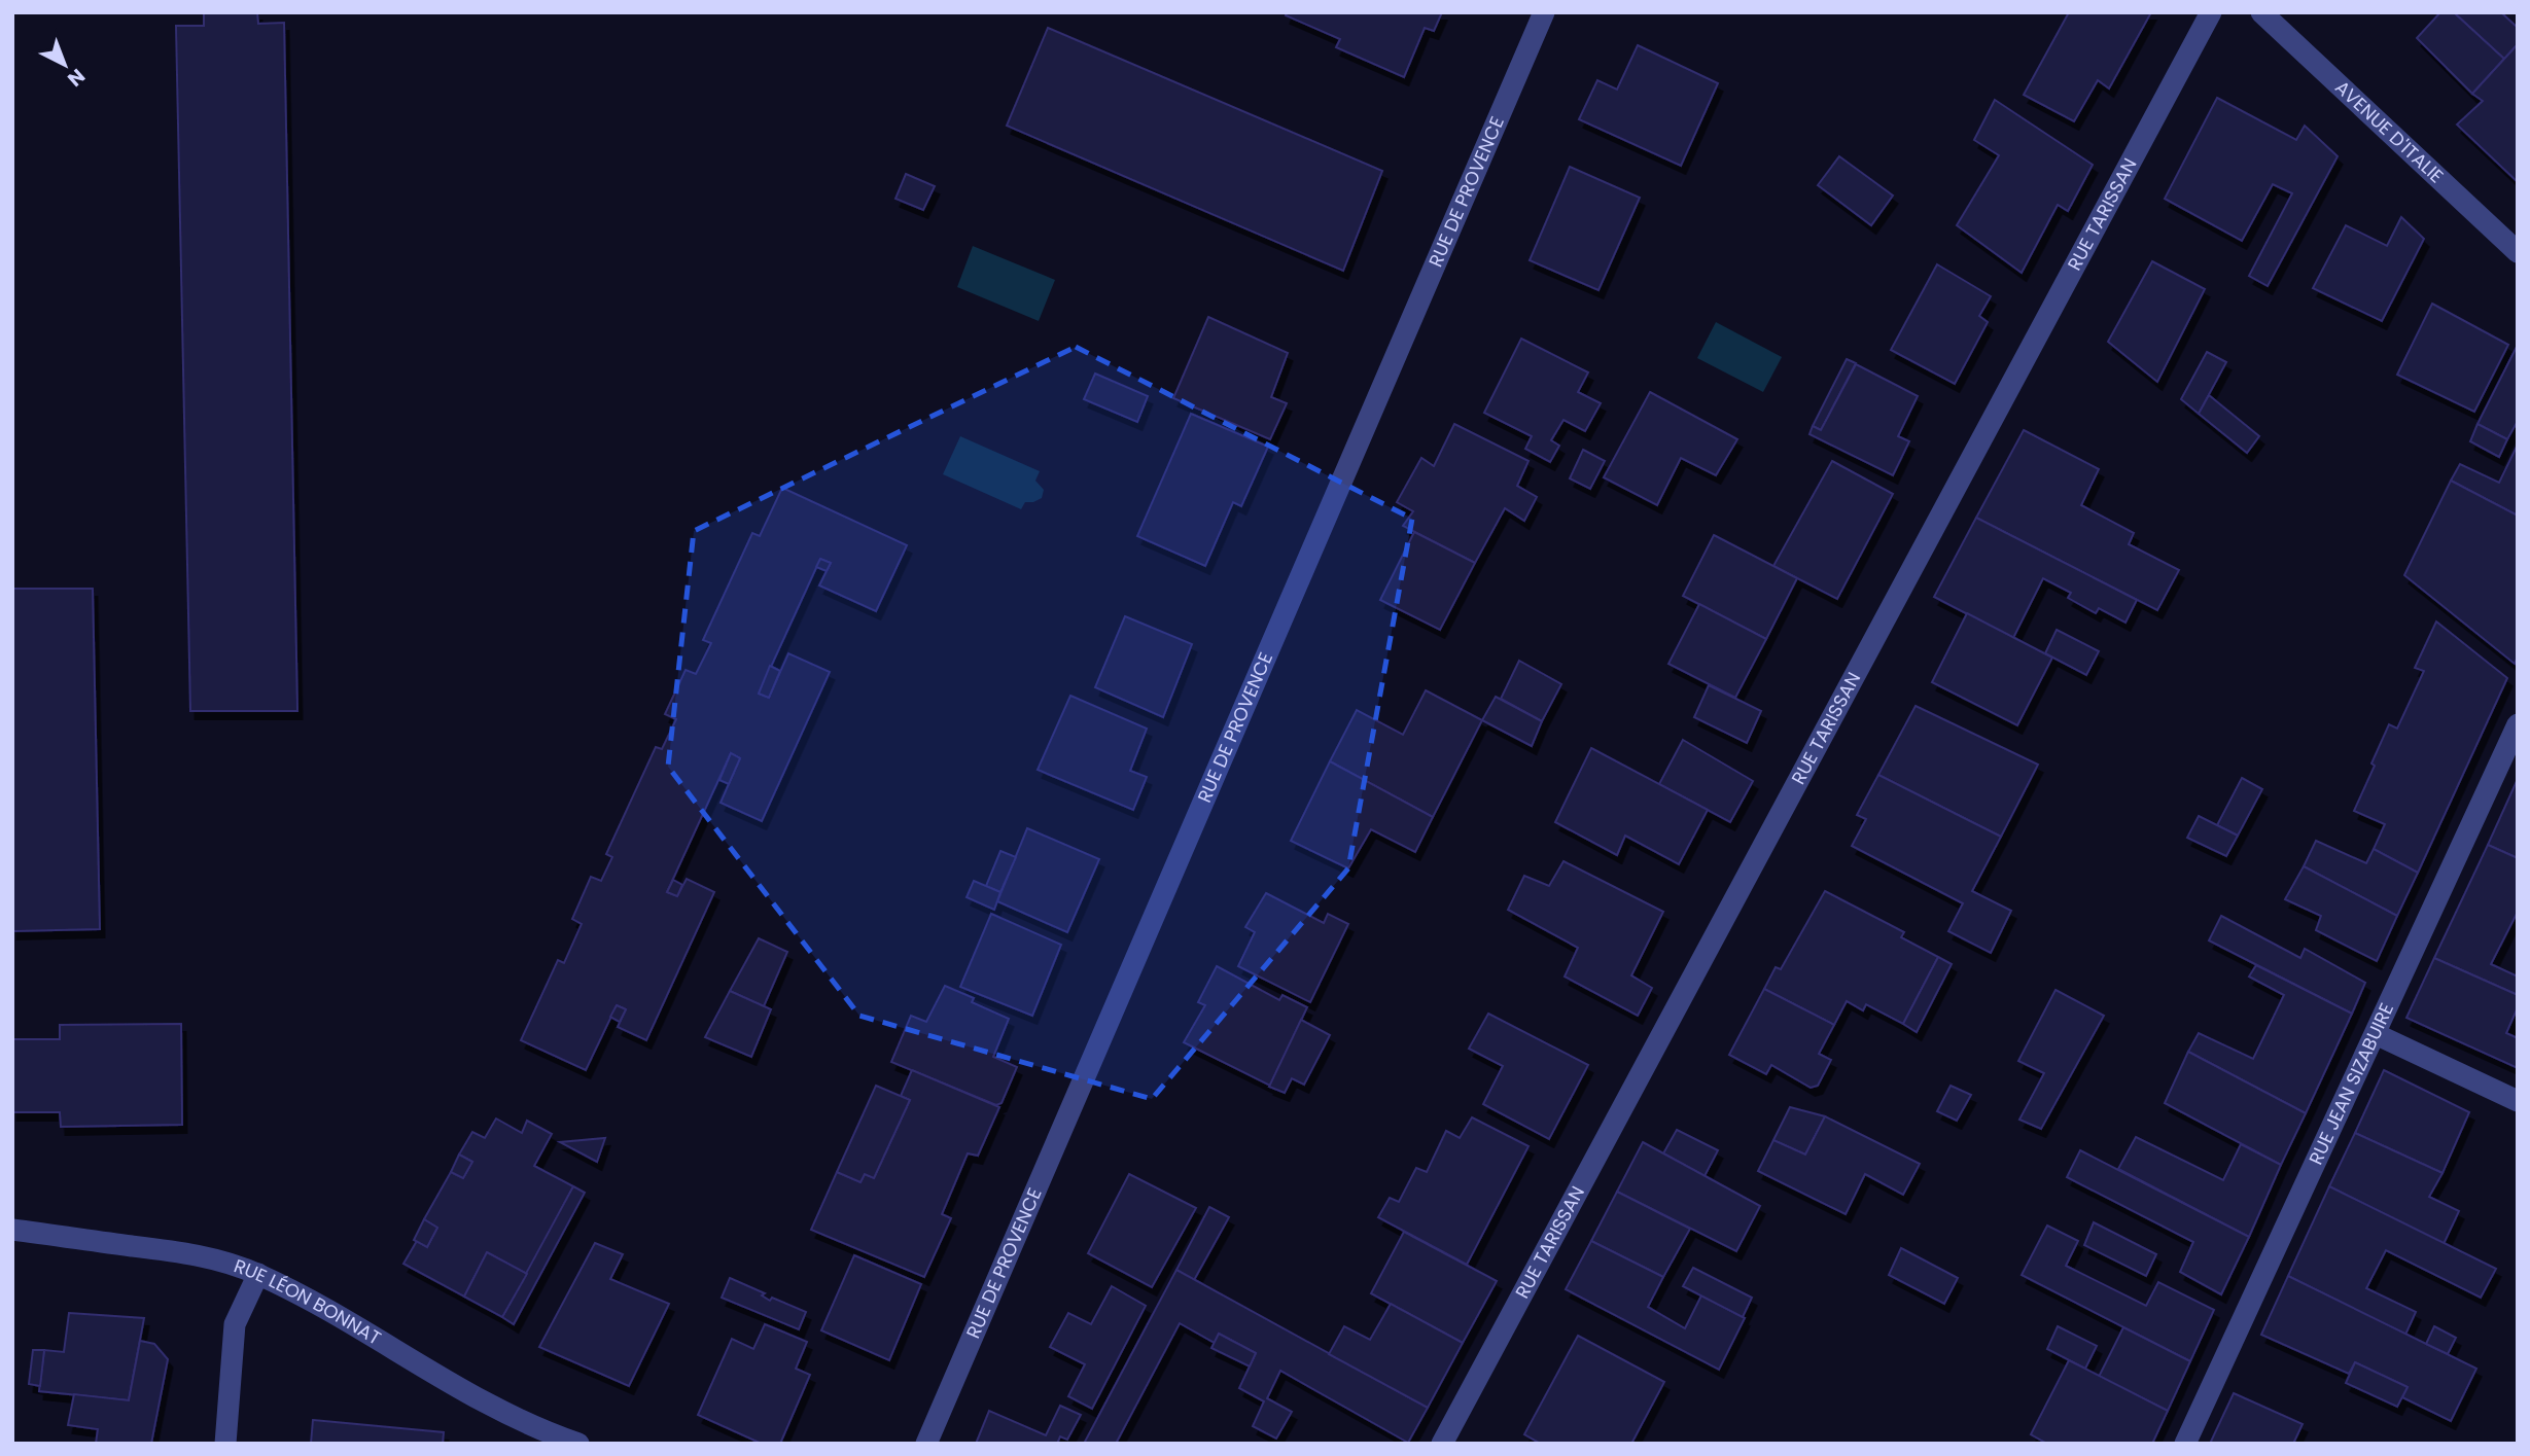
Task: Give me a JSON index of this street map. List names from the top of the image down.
{
  "streets": {
    "street": [
      "AVENUE D'ITALIE",
      "RUE DE PROVENCE",
      "RUE TARISSAN",
      "RUE JEAN SIZABUIRE",
      "RUE LÉON BONNAT"
    ]
  },
  "north": "bottom right"
}
